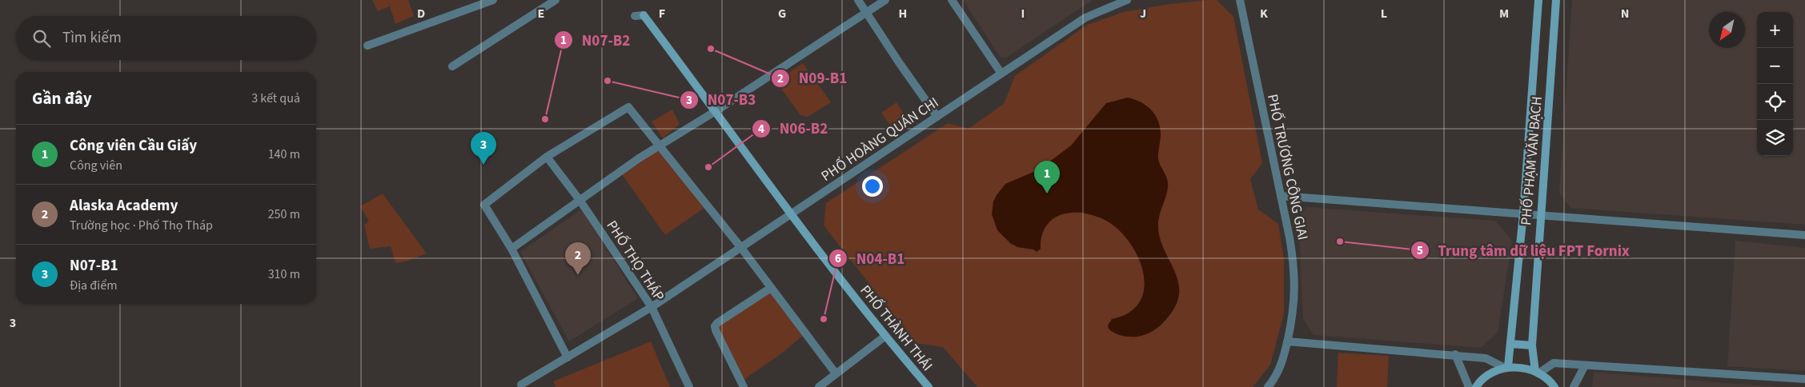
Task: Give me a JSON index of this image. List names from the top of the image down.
{
  "streets": {
    "main road": ["PHỐ PHẠM VĂN BẠCH", "PHỐ THÀNH THÁI"],
    "street": ["PHỐ HOÀNG QUÁN CHI", "PHỐ TRƯƠNG CÔNG GIAI", "PHỐ THỌ THÁP"]
  },
  "crossings": [
    ["PHỐ HOÀNG QUÁN CHI", "PHỐ THỌ THÁP"],
    ["PHỐ HOÀNG QUÁN CHI", "PHỐ THÀNH THÁI"]
  ],
  "places": [
    "N09-B1",
    "N07-B3",
    "N07-B2",
    "N06-B2",
    "Trung tâm dữ liệu FPT Fornix",
    "N04-B1"
  ],
  "north": "bottom left",
  "page": {
    "map_buttons": ["+", "−"],
    "search": "Tìm kiếm",
    "heading": ["Gần đây", "3 kết quả"],
    "list": [
      {
        "mark": "1",
        "name": "Công viên Cầu Giấy",
        "note": "Công viên",
        "value": "140 m"
      },
      {
        "mark": "2",
        "name": "Alaska Academy",
        "note": "Trường học · Phố Thọ Tháp",
        "value": "250 m"
      },
      {
        "mark": "3",
        "name": "N07-B1",
        "note": "Địa điểm",
        "value": "310 m"
      }
    ],
    "pins": ["3", "1", "2"]
  },
  "grid": {
    "columns": [
      "D",
      "E",
      "F",
      "G",
      "H",
      "I",
      "J",
      "K",
      "L",
      "M",
      "N"
    ],
    "rows": ["3"]
  }
}
